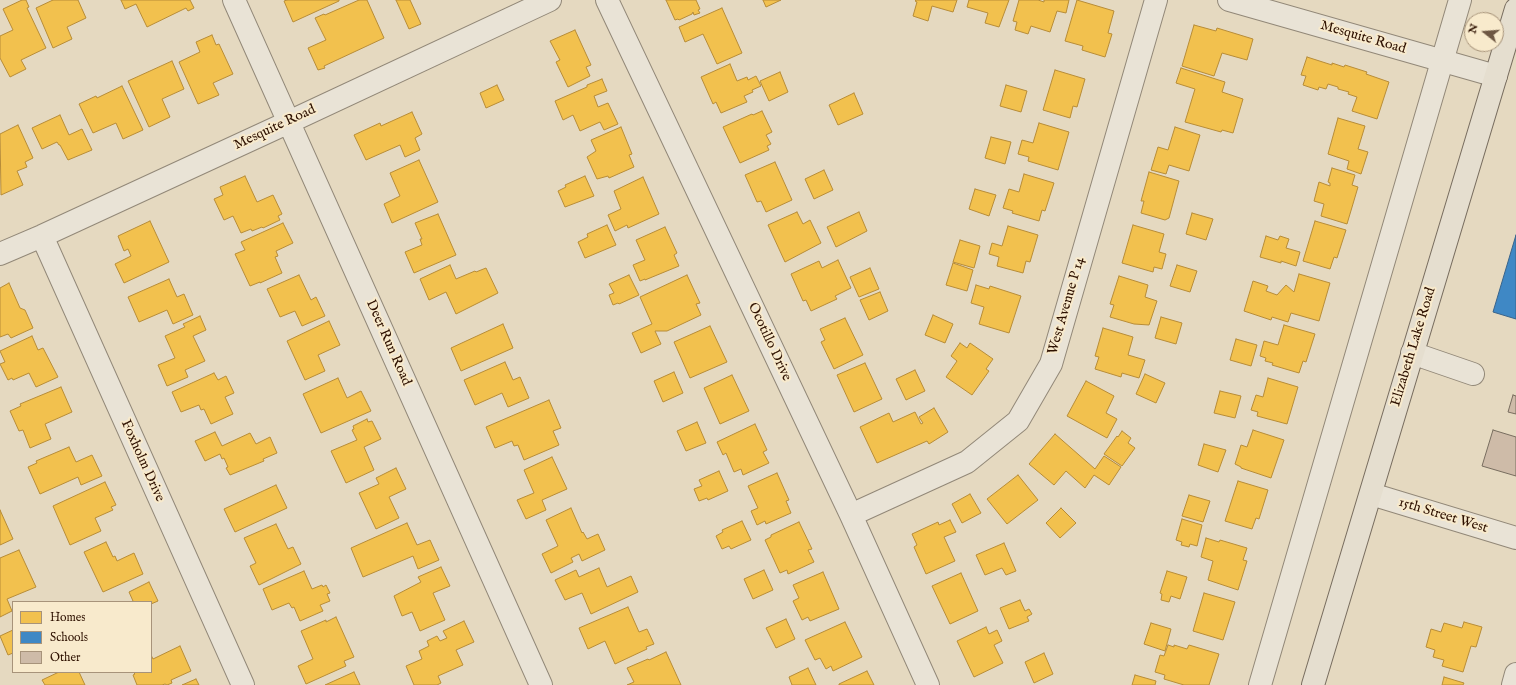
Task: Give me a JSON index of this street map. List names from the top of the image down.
{
  "streets": {
    "main road": ["Elizabeth Lake Road"],
    "street": [
      "Mesquite Road",
      "West Avenue P 14",
      "Ocotillo Drive",
      "Deer Run Road",
      "Foxholm Drive",
      "15th Street West"
    ]
  },
  "crossings": [
    ["Mesquite Road", "Deer Run Road"],
    ["Mesquite Road", "Elizabeth Lake Road"],
    ["Mesquite Road", "Foxholm Drive"],
    ["West Avenue P 14", "Ocotillo Drive"],
    ["Elizabeth Lake Road", "15th Street West"]
  ],
  "legend": ["Homes", "Schools", "Other"],
  "north": "left"
}
